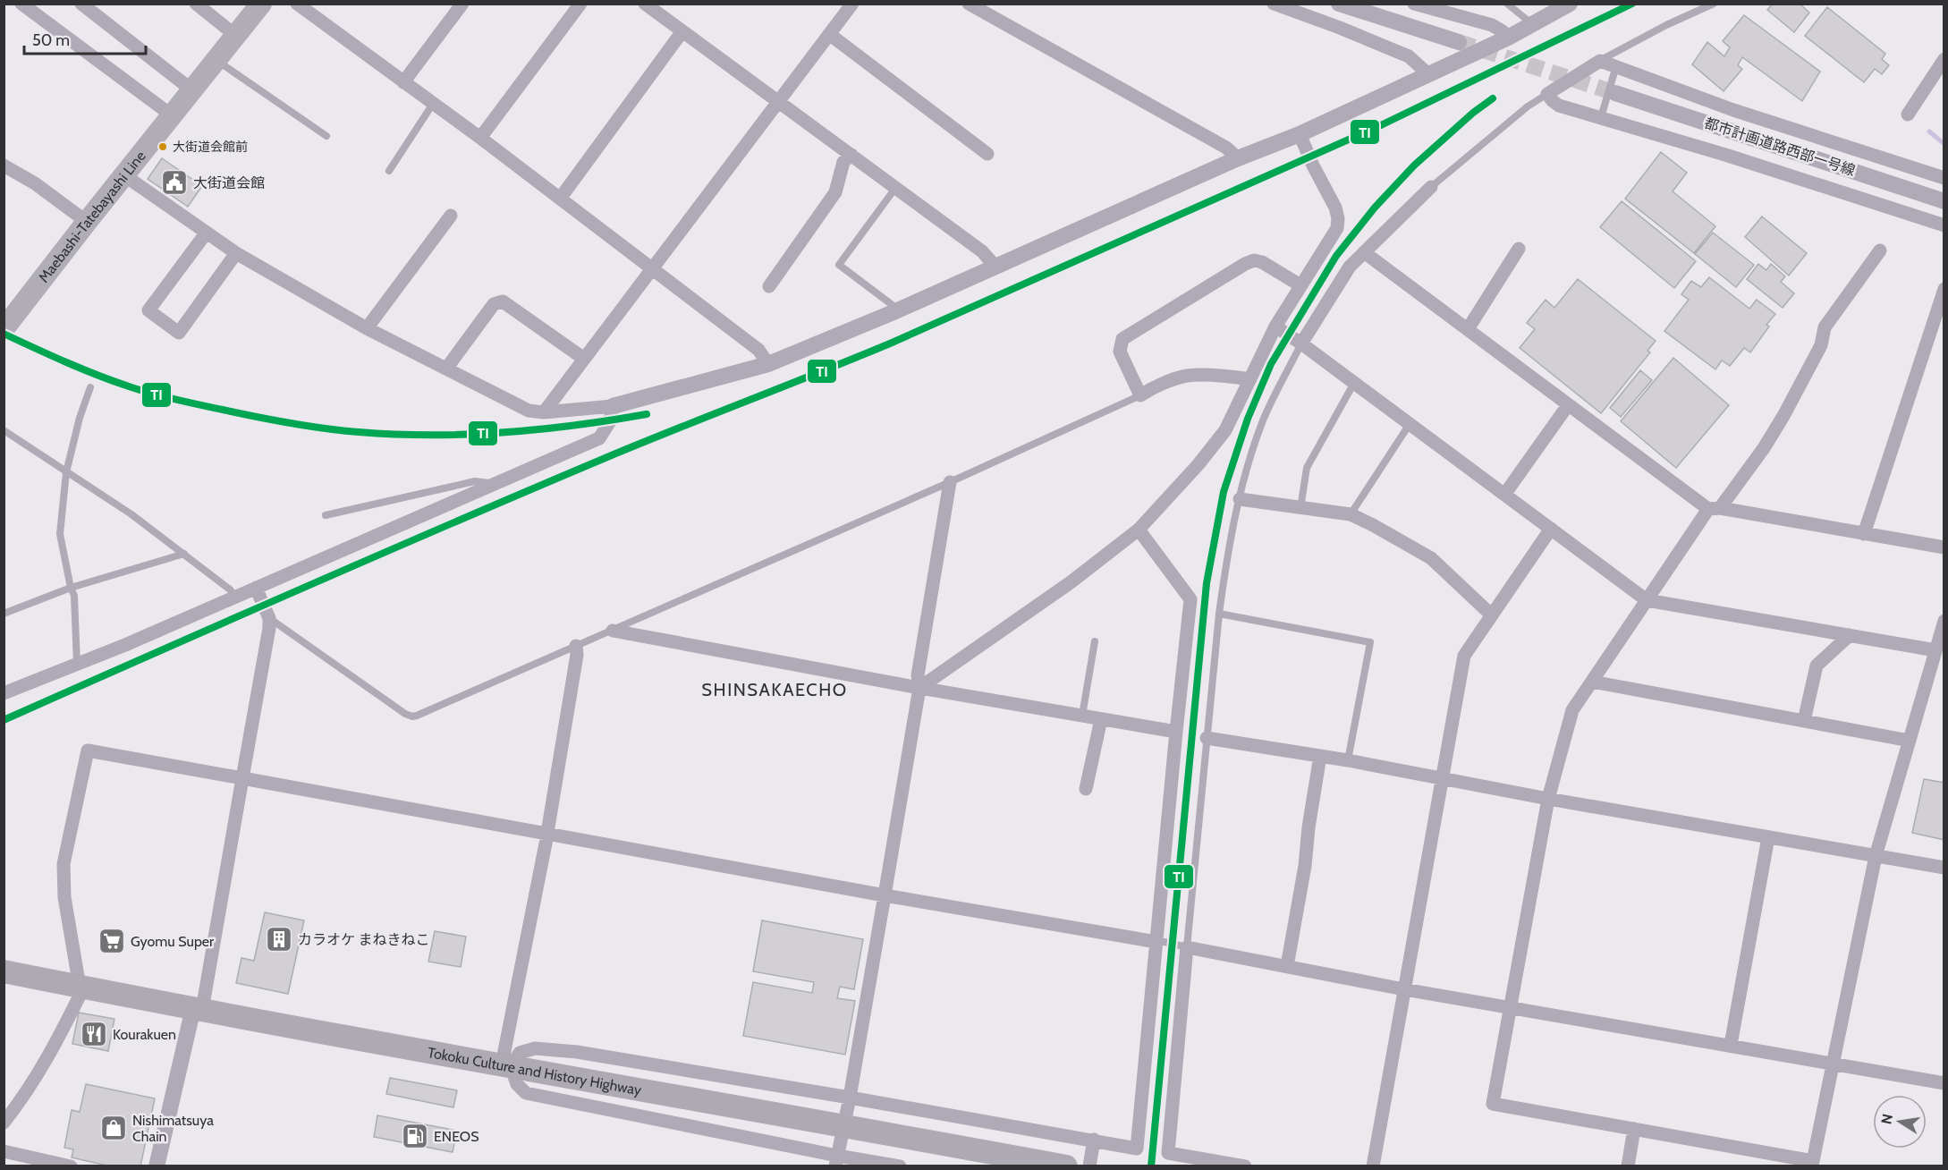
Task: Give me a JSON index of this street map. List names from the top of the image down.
{
  "streets": {
    "highway": ["Tokoku Culture and History Highway"],
    "main road": ["Maebashi-Tatebayashi Line"],
    "street": ["都市計画道路西部一号線"]
  },
  "districts": ["SHINSAKAECHO"],
  "places": {
    "other": ["大街道会館前"],
    "public building": ["大街道会館"],
    "building": ["カラオケ まねきねこ"],
    "supermarket": ["Gyomu Super"],
    "restaurant": ["Kourakuen"],
    "shop": ["Nishimatsuya Chain"],
    "fuel station": ["ENEOS"]
  },
  "lines": ["transit line TI"],
  "scale_bar": "50 m",
  "north": "left"
}
